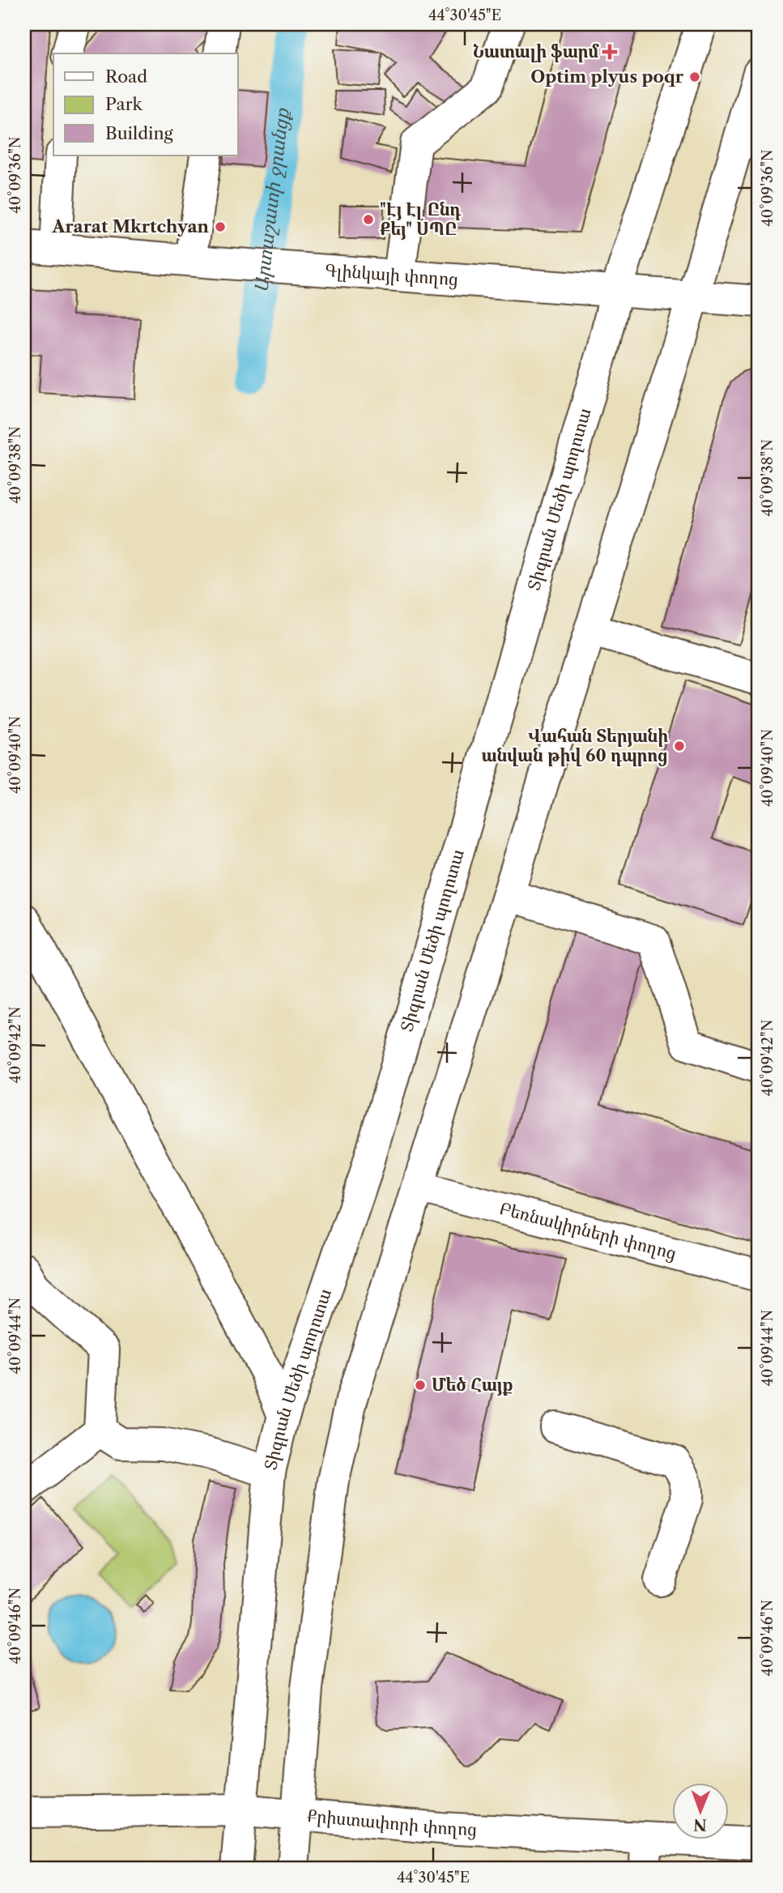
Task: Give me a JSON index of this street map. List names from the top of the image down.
{
  "streets": {
    "main road": [
      "Գլինկայի փողոց",
      "Տիգրան Մեծի պողոտա",
      "Բեռնակիրների փողոց",
      "Քրիստափորի փողոց"
    ]
  },
  "crossings": [
    ["Գլինկայի փողոց", "Տիգրան Մեծի պողոտա"],
    ["Տիգրան Մեծի պողոտա", "Քրիստափորի փողոց"]
  ],
  "water": ["Արտաշատի ջրանցք"],
  "places": {
    "health": ["Նատալի ֆարմ"],
    "other": [
      "Optim plyus poqr",
      "\"Էյ Էլ Ընդ Քեյ\" ՍՊԸ",
      "Ararat Mkrtchyan",
      "Վահան Տերյանի անվան թիվ 60 դպրոց",
      "Մեծ Հայք"
    ]
  },
  "legend": ["Road", "Park", "Building"],
  "north": "bottom",
  "coordinates": [
    "44°30'45\"E",
    "40°09'36\"N",
    "40°09'38\"N",
    "40°09'40\"N",
    "40°09'42\"N",
    "40°09'44\"N",
    "40°09'46\"N"
  ]
}
